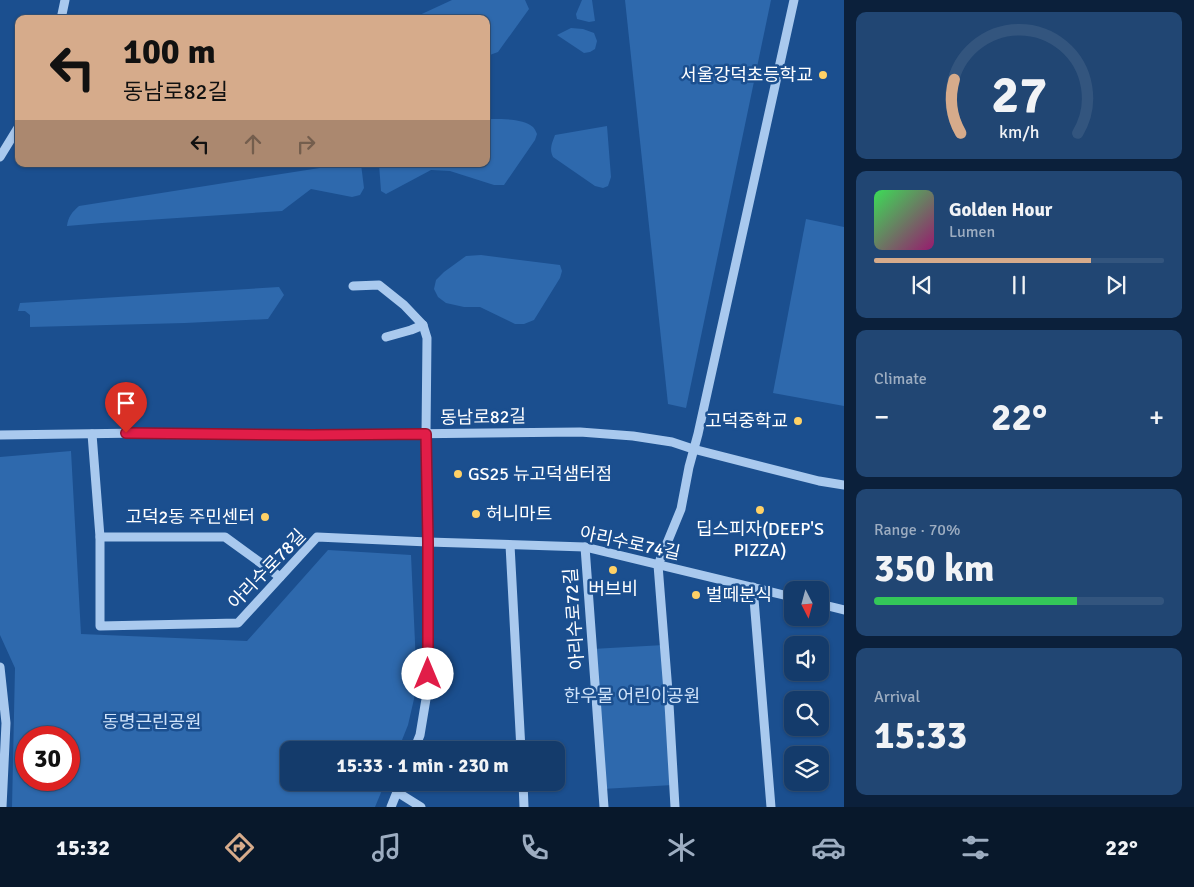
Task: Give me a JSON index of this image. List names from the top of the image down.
{
  "streets": {
    "street": [
      "동남로82길",
      "아리수로74길",
      "아리수로78길",
      "아리수로72길"
    ]
  },
  "crossings": [
    ["아리수로74길", "아리수로78길"],
    ["아리수로74길", "아리수로72길"]
  ],
  "parks": ["한우물 어린이공원", "동명근린공원"],
  "places": [
    "서울강덕초등학교",
    "고덕중학교",
    "GS25 뉴고덕샘터점",
    "딥스피자(DEEP'S PIZZA)",
    "허니마트",
    "고덕2동 주민센터",
    "버브비",
    "벌떼분식"
  ],
  "north": "bottom",
  "page": {
    "turn": ["100 m", "동남로82길"],
    "song": ["Golden Hour", "Lumen"],
    "tile": [
      "Climate",
      ["Range · 70%", "350 km"],
      ["Arrival", "15:33"]
    ],
    "heat": ["−", "22°", "+"],
    "limit": "30",
    "trip": "15:33 · 1 min · 230 m",
    "tabs": ["15:32", "22°"],
    "gauge": ["27", "km/h"]
  }
}
